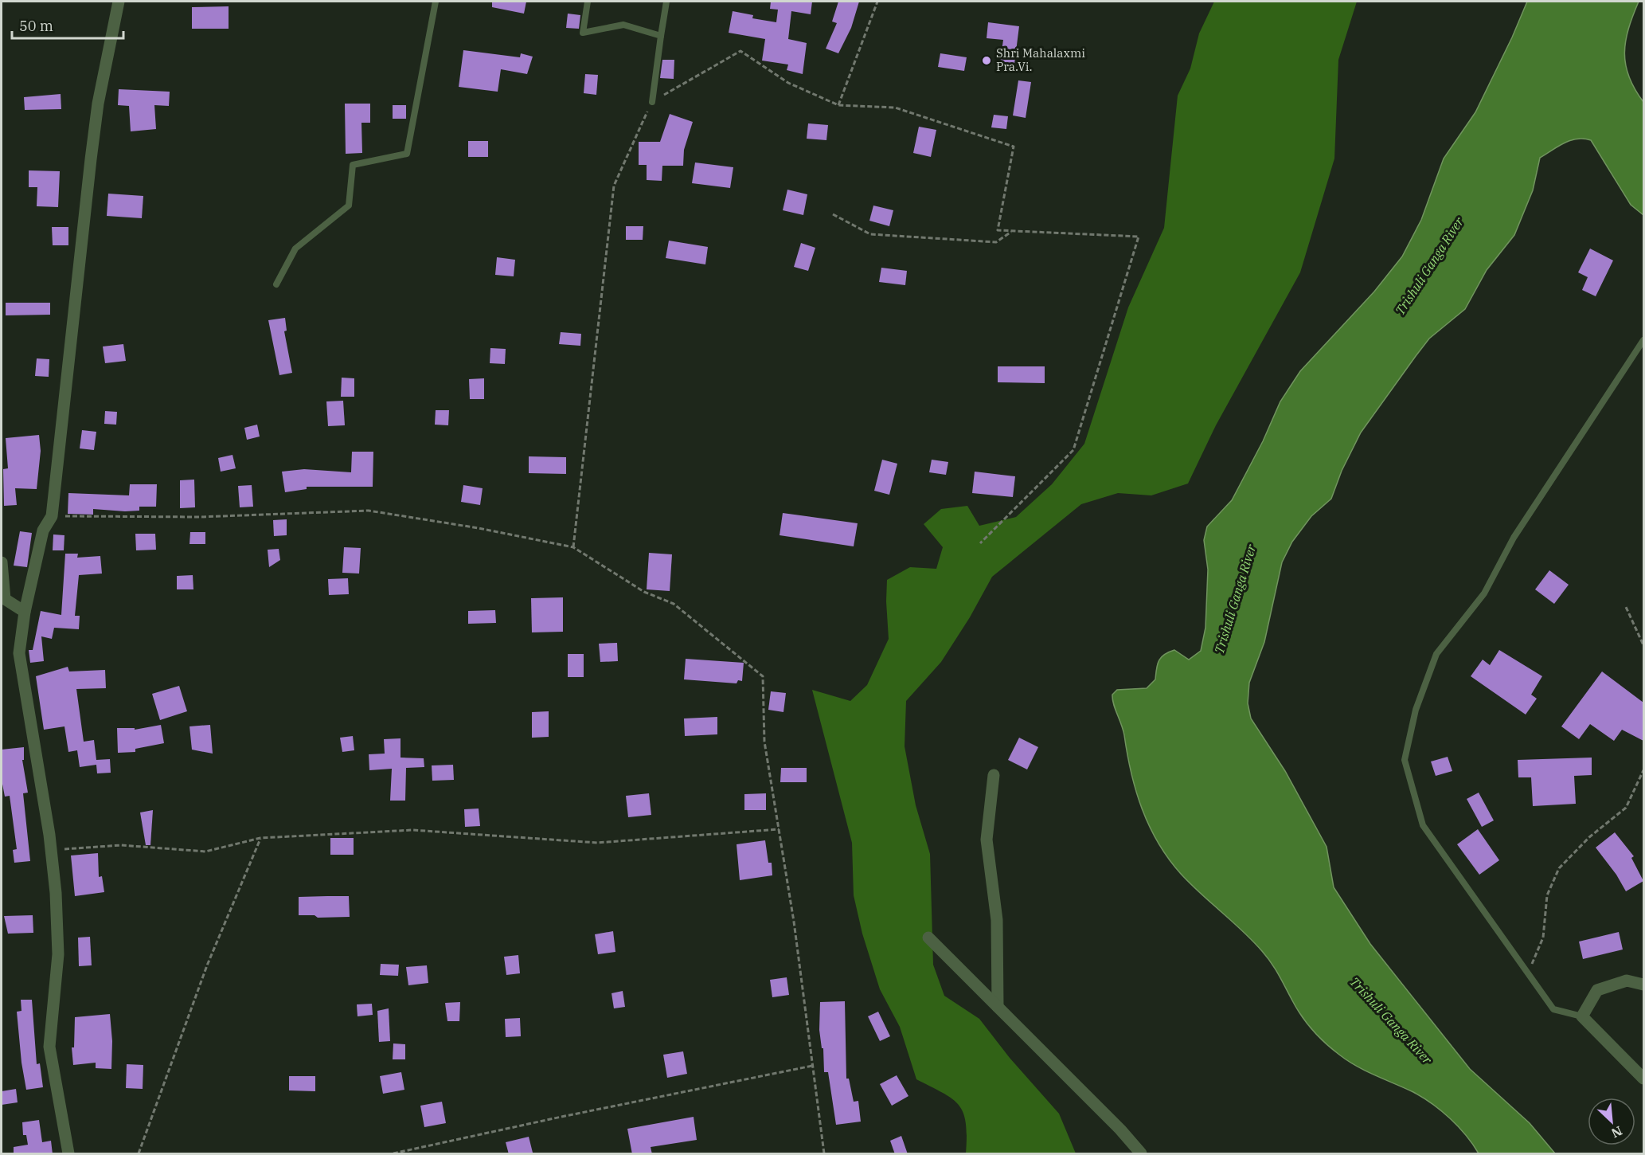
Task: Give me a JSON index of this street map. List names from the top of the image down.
{
  "water": ["Trishuli Ganga River"],
  "places": ["Shri Mahalaxmi Pra.Vi."],
  "scale_bar": "50 m",
  "north": "bottom right"
}
